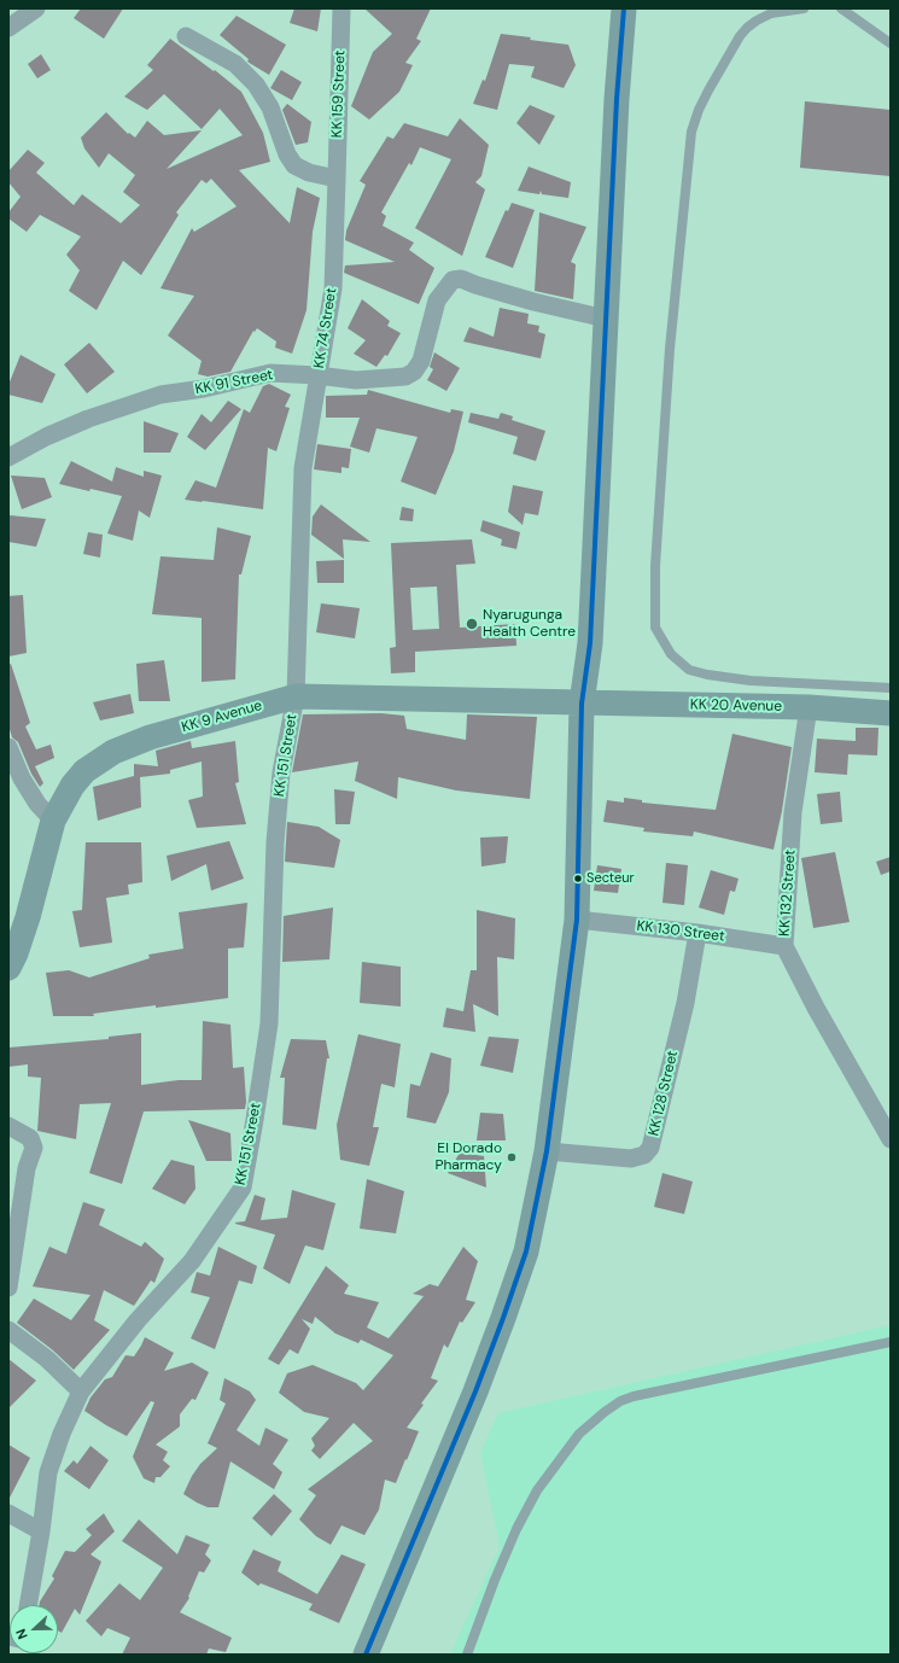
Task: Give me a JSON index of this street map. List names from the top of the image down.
{
  "streets": {
    "main road": ["KK 20 Avenue", "KK 9 Avenue"],
    "street": [
      "KK 159 Street",
      "KK 74 Street",
      "KK 91 Street",
      "KK 151 Street",
      "KK 132 Street",
      "KK 130 Street",
      "KK 128 Street"
    ]
  },
  "crossings": [
    ["KK 159 Street", "KK 74 Street"],
    ["KK 74 Street", "KK 91 Street"],
    ["KK 74 Street", "KK 9 Avenue"],
    ["KK 74 Street", "KK 151 Street"],
    ["KK 20 Avenue", "KK 9 Avenue"],
    ["KK 20 Avenue", "KK 132 Street"],
    ["KK 9 Avenue", "KK 151 Street"],
    ["KK 132 Street", "KK 130 Street"],
    ["KK 130 Street", "KK 128 Street"]
  ],
  "places": ["Nyarugunga Health Centre", "Secteur", "El Dorado Pharmacy"],
  "north": "left"
}
